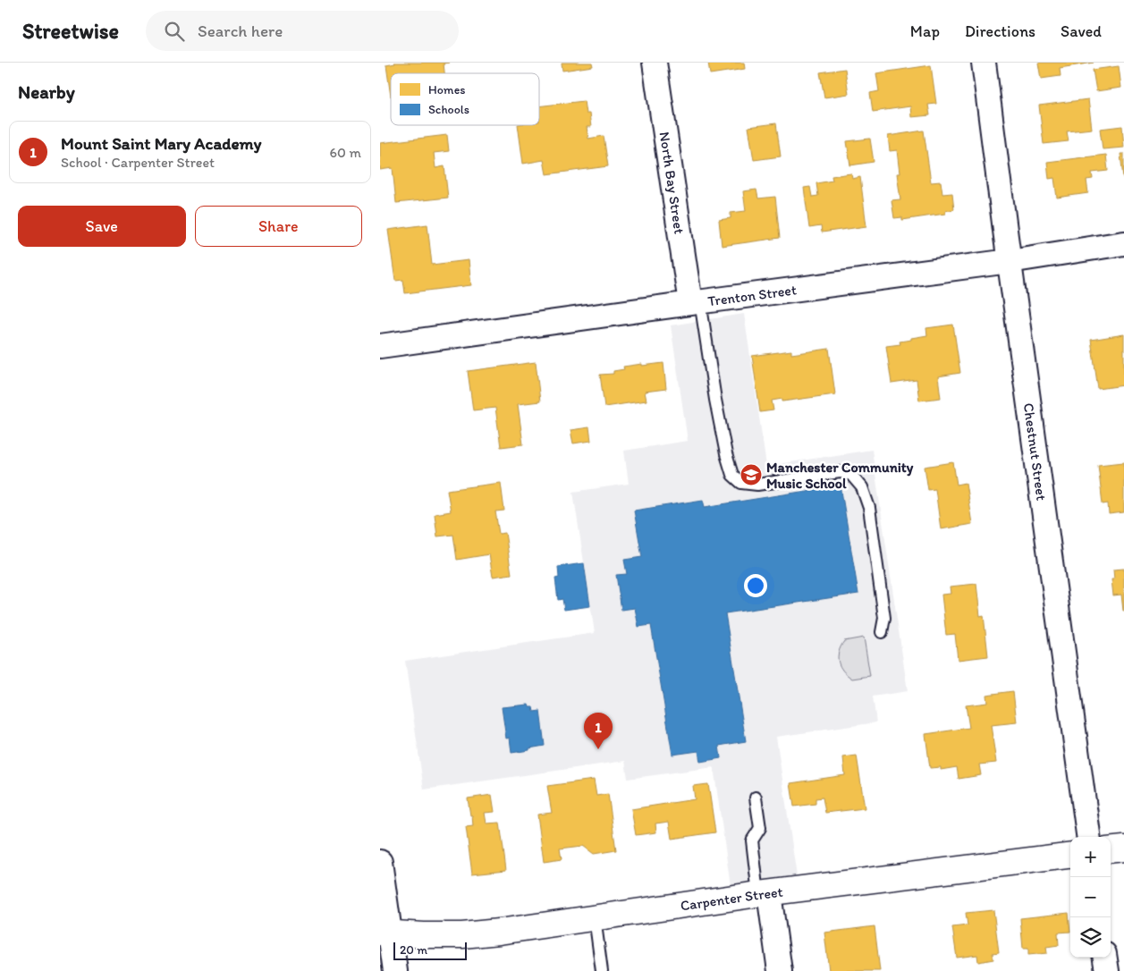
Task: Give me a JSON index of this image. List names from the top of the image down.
{
  "streets": {
    "street": [
      "North Bay Street",
      "Trenton Street",
      "Chestnut Street",
      "Carpenter Street"
    ]
  },
  "crossings": [
    ["North Bay Street", "Trenton Street"],
    ["Trenton Street", "Chestnut Street"]
  ],
  "places": {
    "school or university": ["Manchester Community Music School"]
  },
  "legend": ["Homes", "Schools"],
  "scale_bar": "20 m",
  "page": {
    "header": "Streetwise",
    "search": "Search here",
    "nav": ["Map", "Directions", "Saved"],
    "heading": "Nearby",
    "list": [
      {
        "mark": "1",
        "name": "Mount Saint Mary Academy",
        "note": "School · Carpenter Street",
        "value": "60 m"
      }
    ],
    "buttons": ["Save", "Share"],
    "pins": "1",
    "map_buttons": ["+", "−"],
    "scale": "20 m"
  }
}
